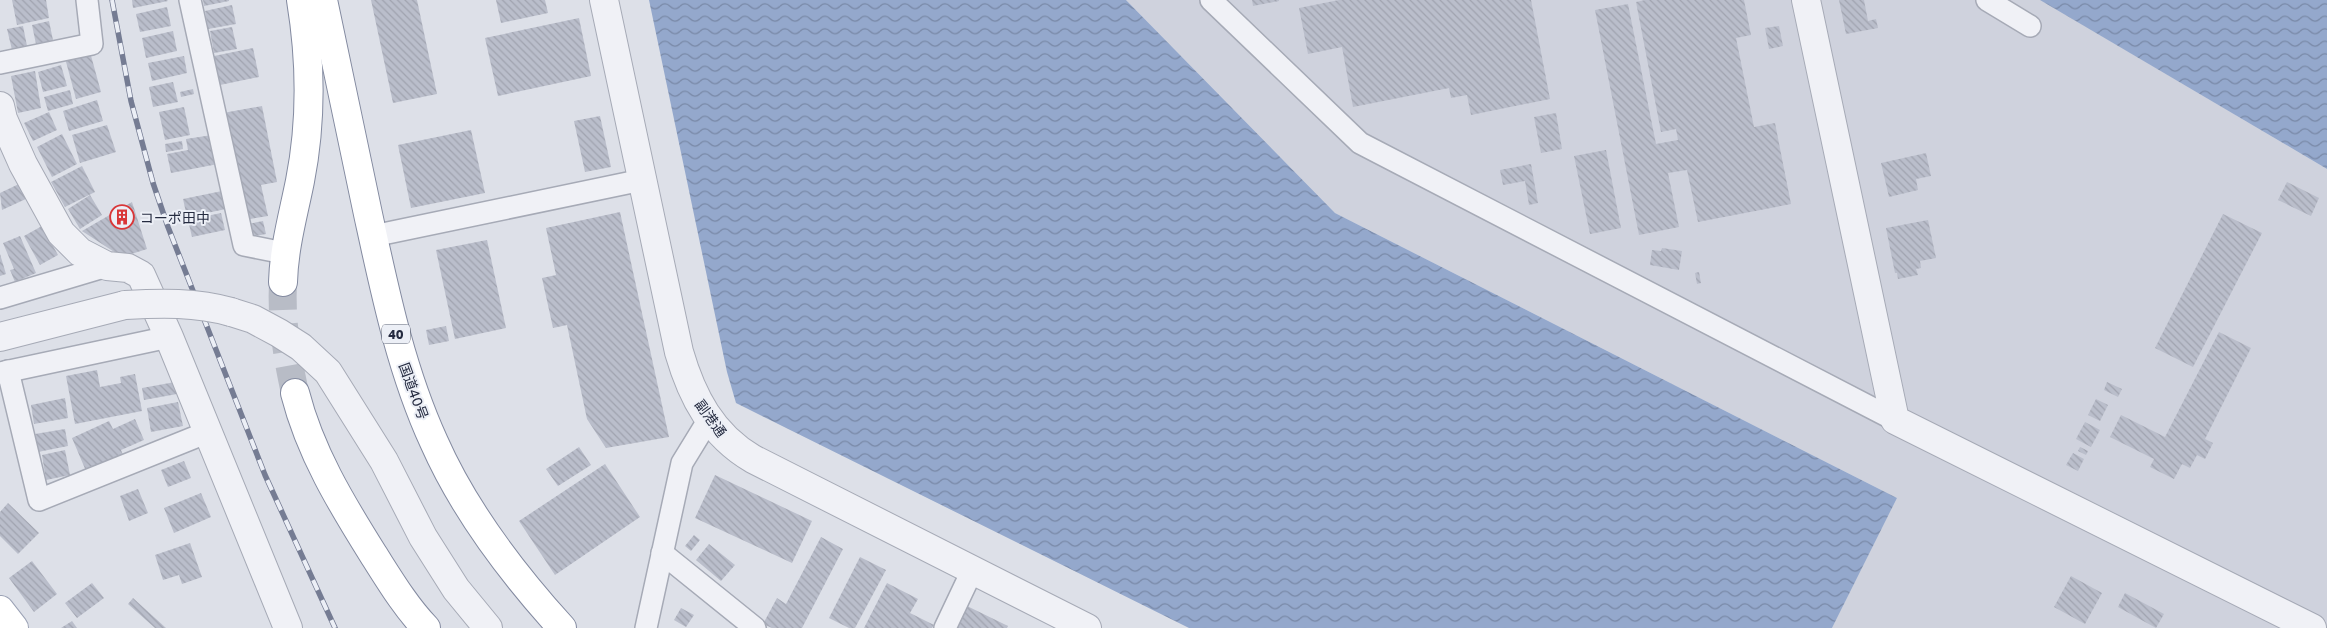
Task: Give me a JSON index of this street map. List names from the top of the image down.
{
  "streets": {
    "main road": ["40", "国道40号"],
    "street": ["副港通"]
  },
  "places": {
    "building": ["コーポ田中"]
  }
}
